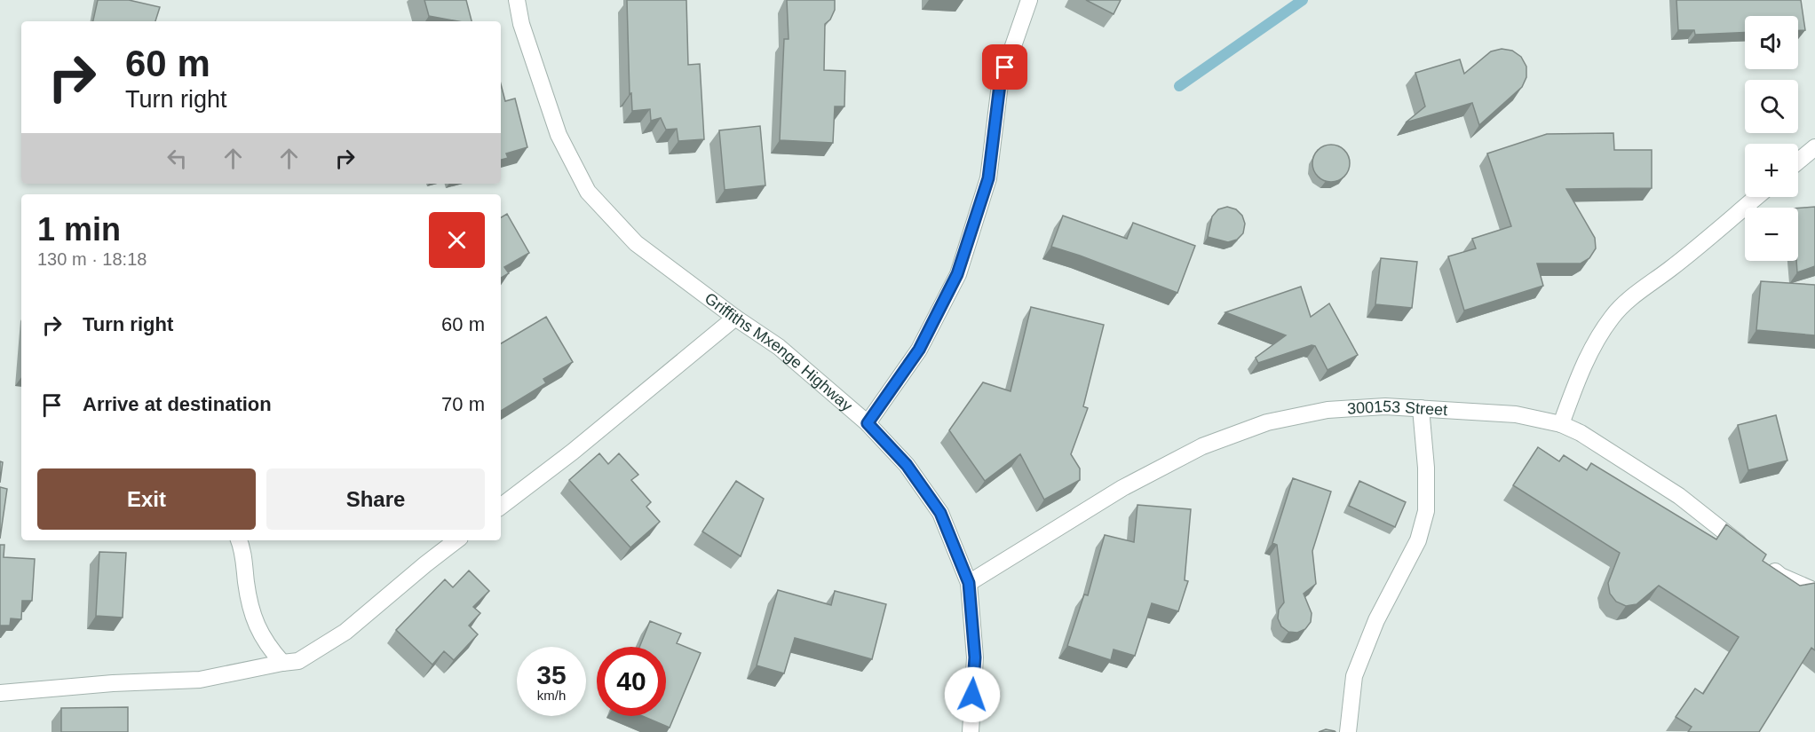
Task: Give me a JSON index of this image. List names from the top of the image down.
{
  "streets": {
    "street": ["Griffiths Mxenge Highway", "300153 Street"]
  },
  "crossings": [
    ["Griffiths Mxenge Highway", "300153 Street"]
  ],
  "page": {
    "map_buttons": ["+", "−"],
    "turn": ["60 m", "Turn right"],
    "heading": ["1 min", "130 m · 18:18"],
    "list": [
      {
        "name": "Turn right",
        "value": "60 m"
      },
      {
        "name": "Arrive at destination",
        "value": "70 m"
      }
    ],
    "buttons": ["Exit", "Share"],
    "speed": "35 km/h",
    "limit": "40"
  }
}
